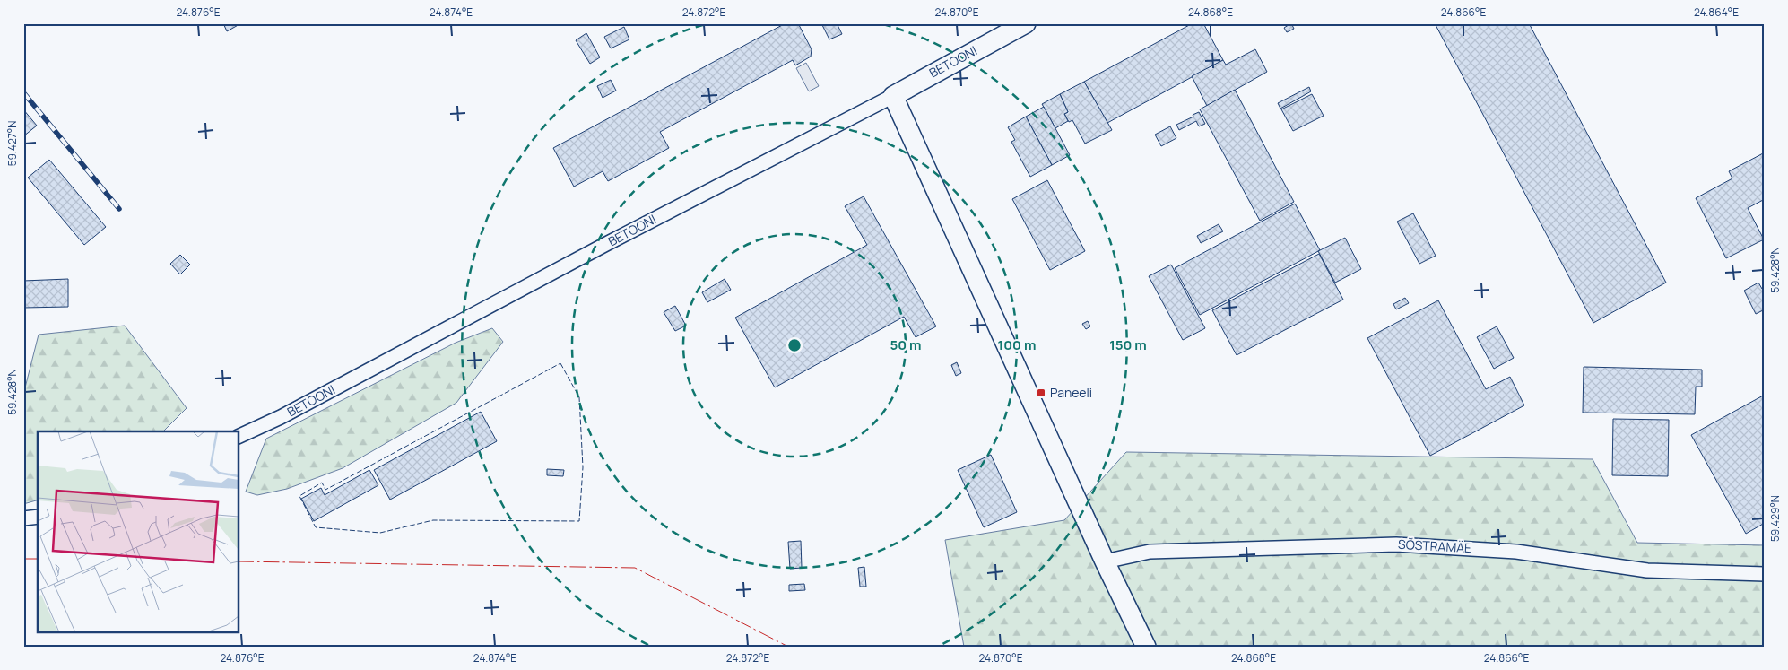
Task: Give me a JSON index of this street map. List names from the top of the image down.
{
  "streets": {
    "street": ["BETOONI", "SÕSTRAMÄE"]
  },
  "places": {
    "transit": ["Paneeli"]
  },
  "coordinates": [
    "24.876°E",
    "24.874°E",
    "24.872°E",
    "24.870°E",
    "24.868°E",
    "24.866°E",
    "24.864°E",
    "59.427°N",
    "59.428°N",
    "59.429°N"
  ],
  "rings": ["50 m", "100 m", "150 m"]
}
